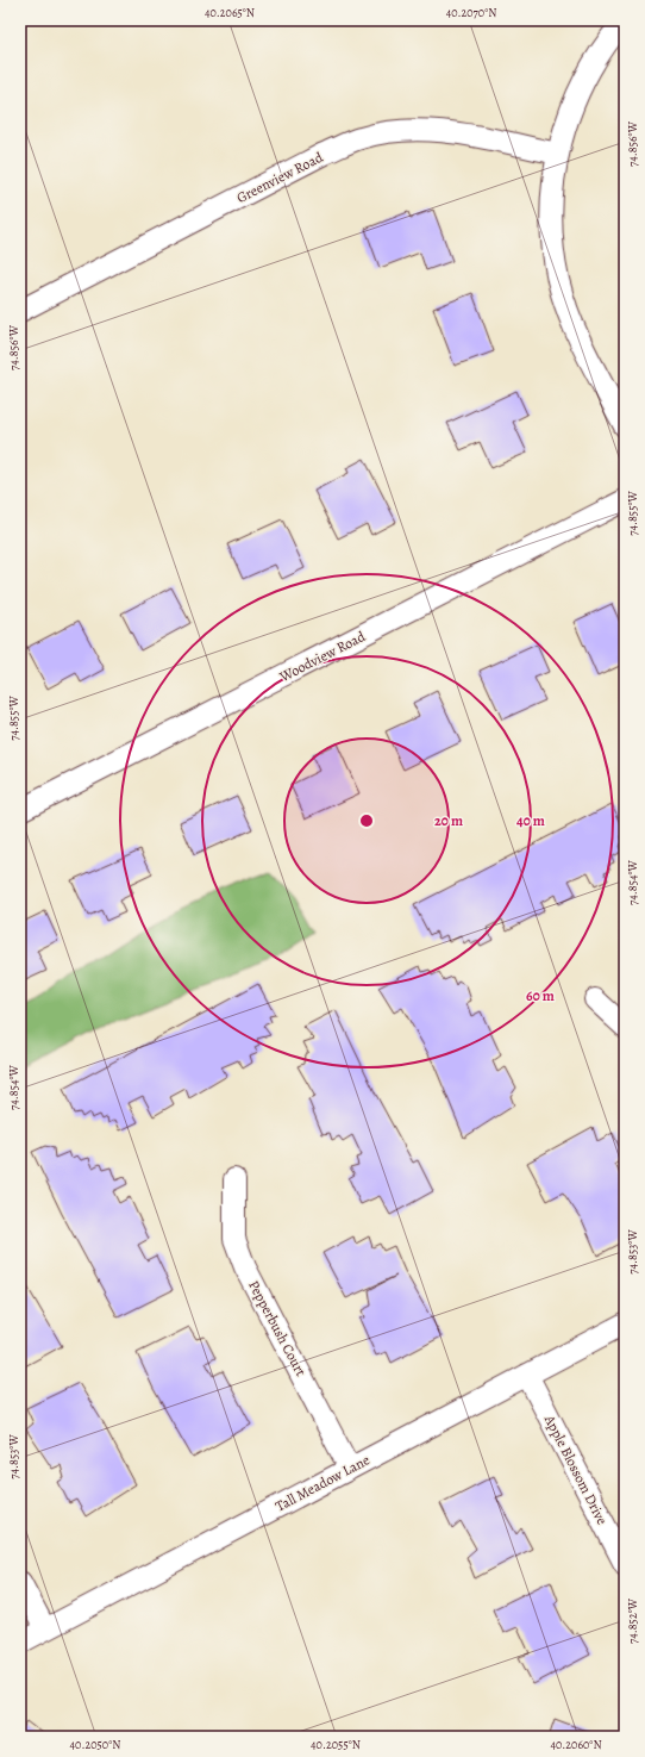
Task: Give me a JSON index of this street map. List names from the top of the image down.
{
  "streets": {
    "street": [
      "Greenview Road",
      "Woodview Road",
      "Pepperbush Court",
      "Apple Blossom Drive",
      "Tall Meadow Lane"
    ]
  },
  "crossings": [
    ["Pepperbush Court", "Tall Meadow Lane"],
    ["Apple Blossom Drive", "Tall Meadow Lane"]
  ],
  "coordinates": [
    "40.2065°N",
    "40.2070°N",
    "74.856°W",
    "74.855°W",
    "74.854°W",
    "74.853°W",
    "74.852°W",
    "40.2050°N",
    "40.2055°N",
    "40.2060°N"
  ],
  "rings": ["20 m", "40 m", "60 m"]
}
